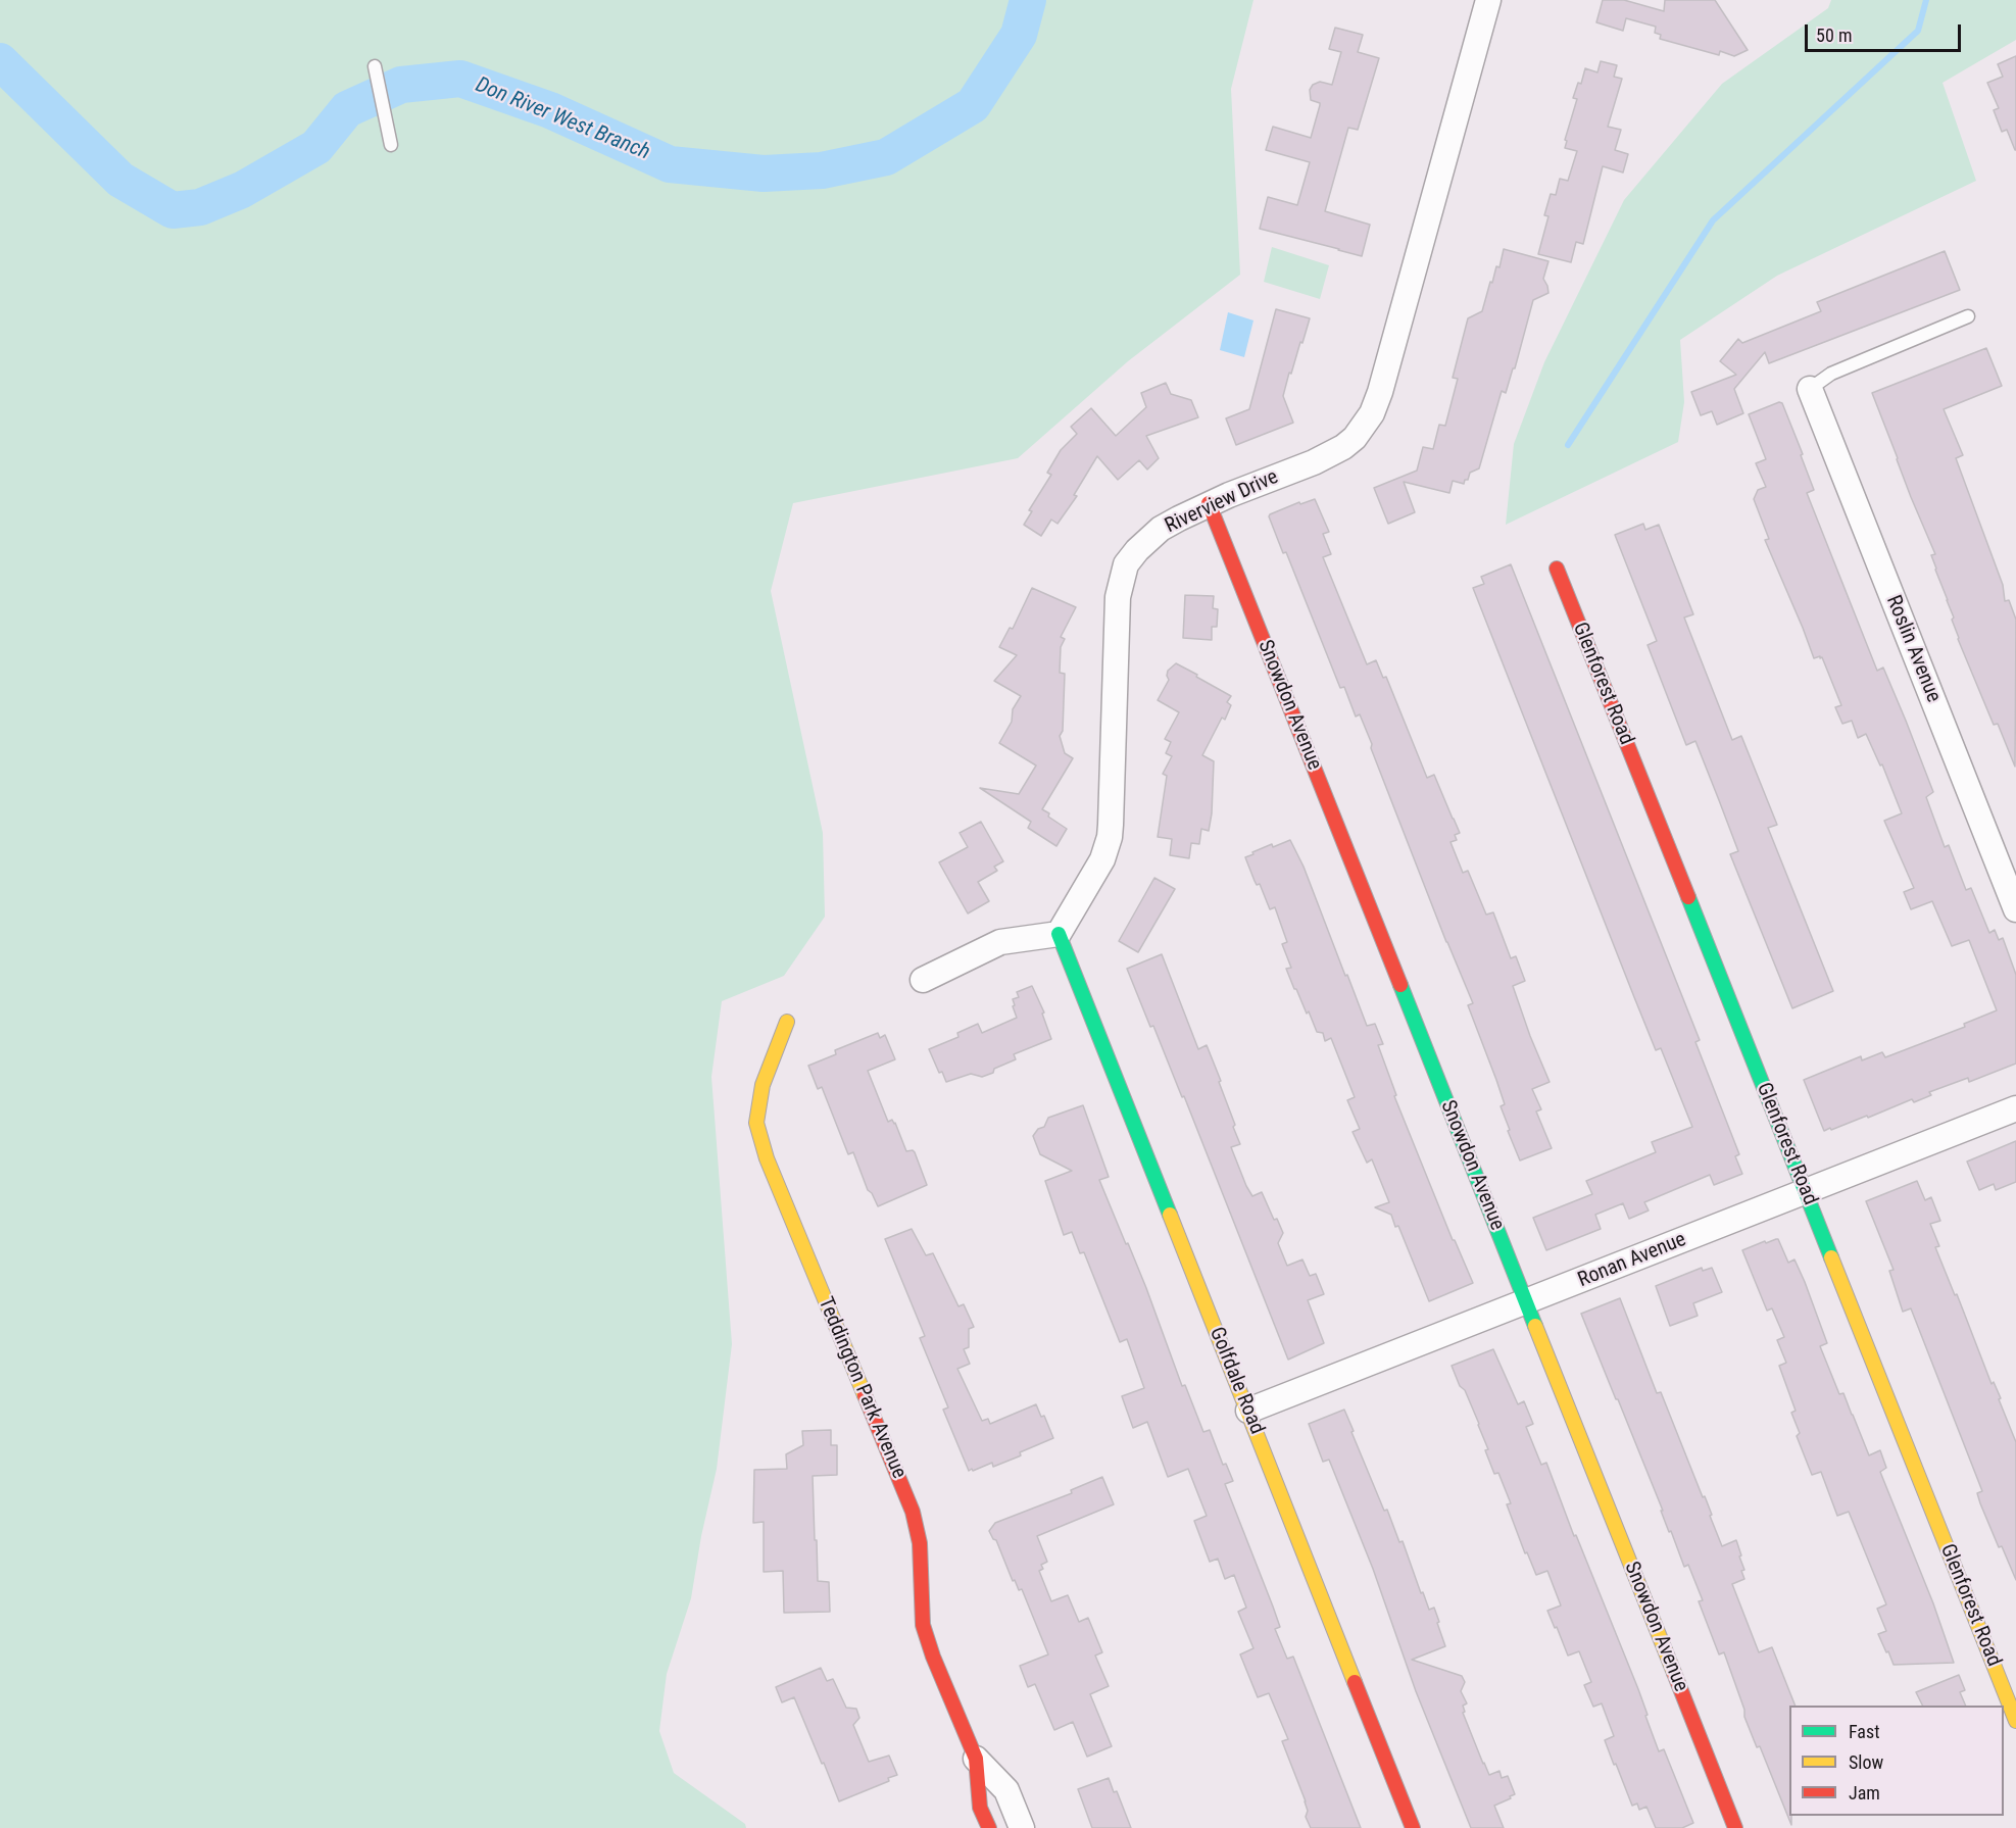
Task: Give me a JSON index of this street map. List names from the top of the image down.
{
  "streets": {
    "street": [
      "Riverview Drive",
      "Roslin Avenue",
      "Glenforest Road",
      "Snowdon Avenue",
      "Ronan Avenue",
      "Golfdale Road",
      "Teddington Park Avenue"
    ]
  },
  "crossings": [
    ["Riverview Drive", "Snowdon Avenue"],
    ["Riverview Drive", "Golfdale Road"],
    ["Glenforest Road", "Ronan Avenue"],
    ["Snowdon Avenue", "Ronan Avenue"],
    ["Ronan Avenue", "Golfdale Road"]
  ],
  "water": ["Don River West Branch"],
  "legend": ["Fast", "Slow", "Jam"],
  "scale_bar": "50 m"
}
